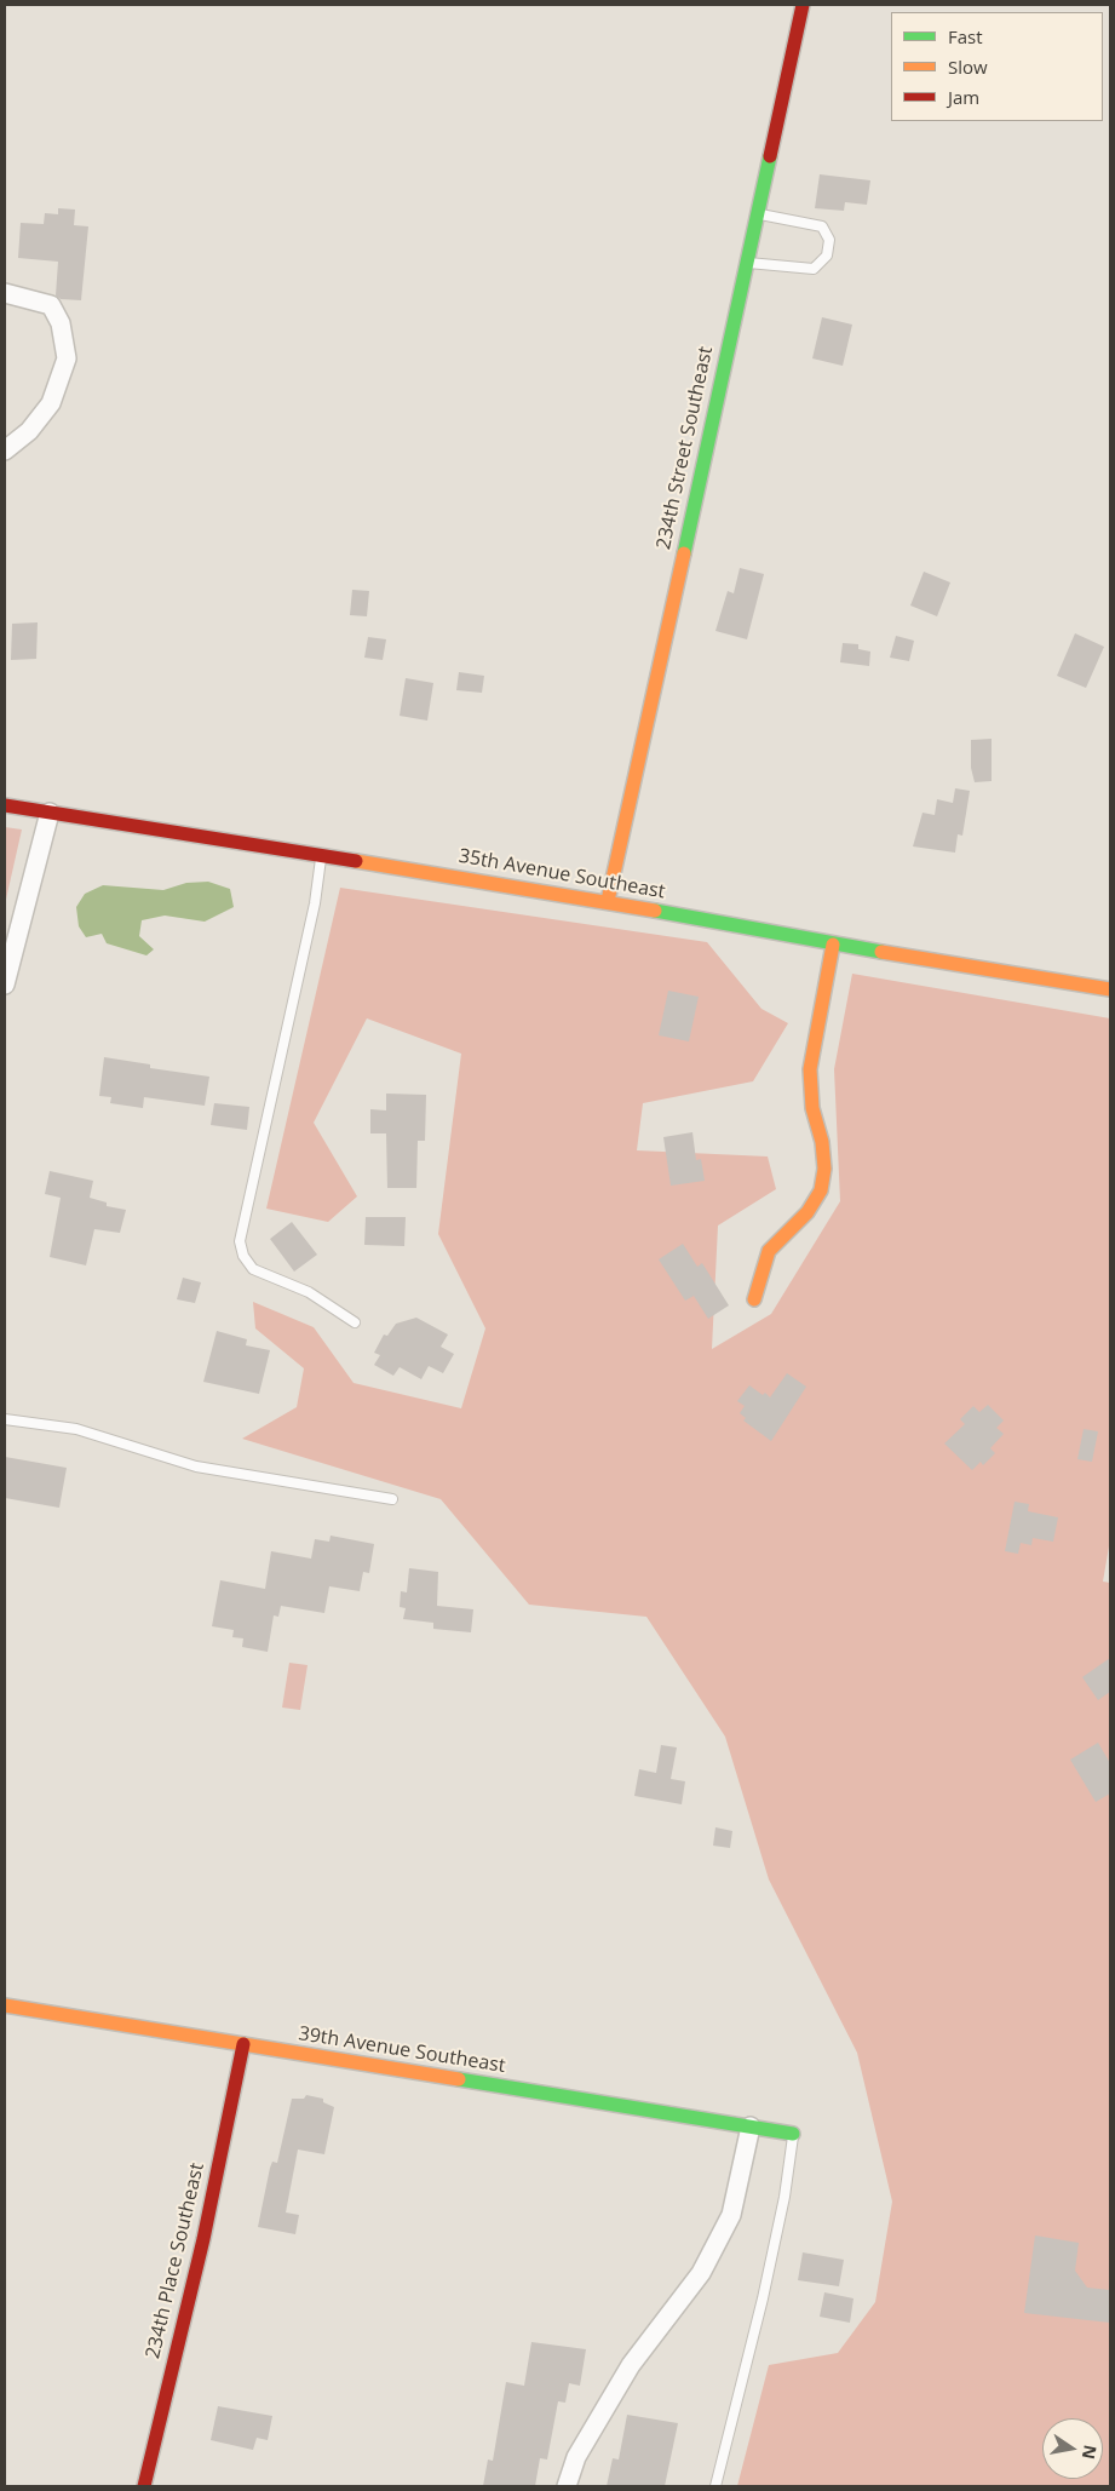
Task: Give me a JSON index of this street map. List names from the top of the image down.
{
  "streets": {
    "street": [
      "234th Street Southeast",
      "35th Avenue Southeast",
      "39th Avenue Southeast",
      "234th Place Southeast"
    ]
  },
  "crossings": [
    ["234th Street Southeast", "35th Avenue Southeast"],
    ["39th Avenue Southeast", "234th Place Southeast"]
  ],
  "legend": ["Fast", "Slow", "Jam"],
  "north": "right"
}
